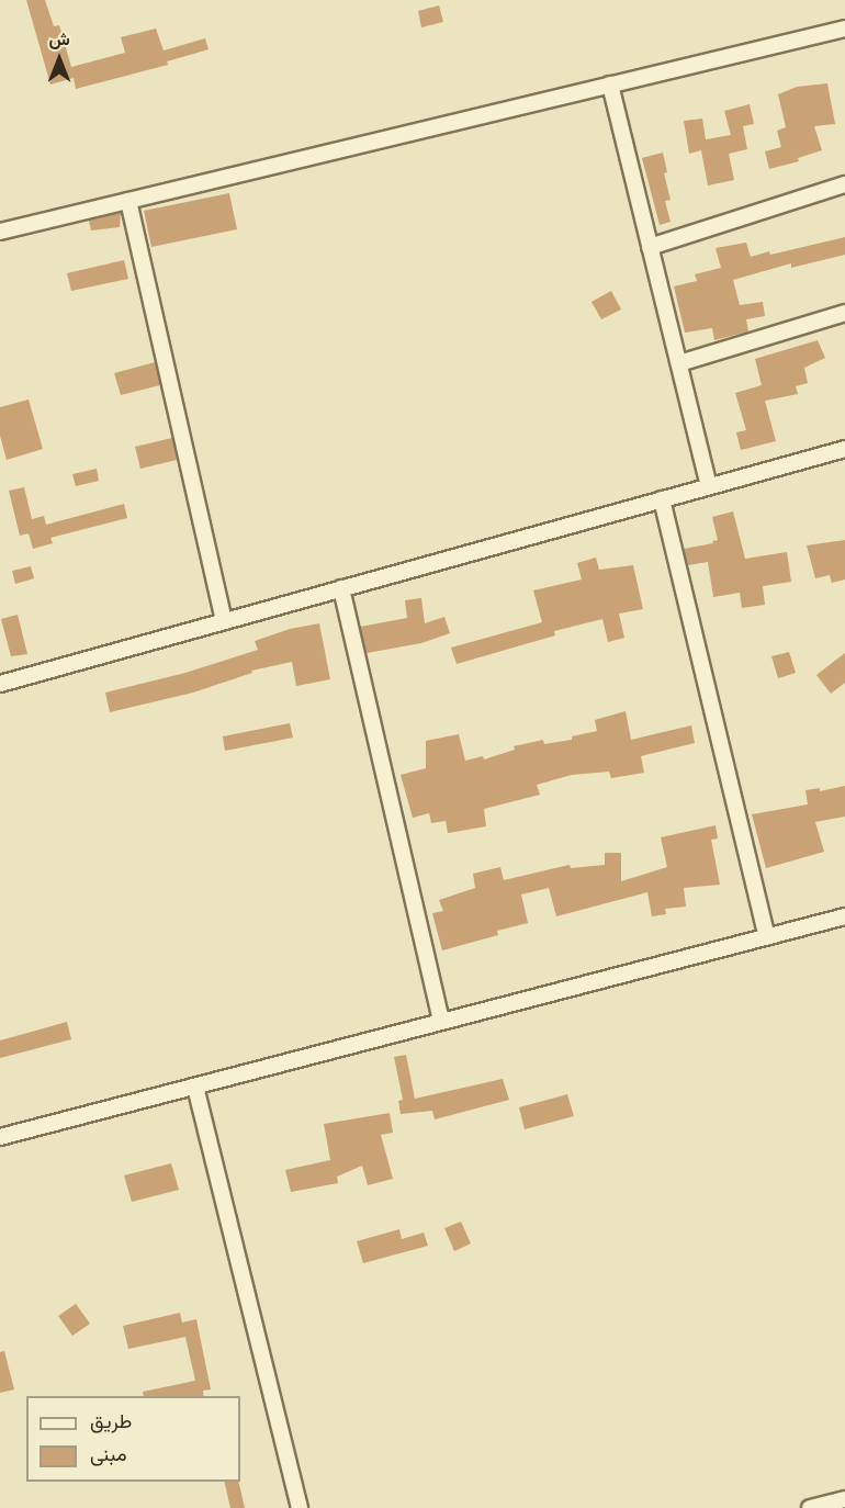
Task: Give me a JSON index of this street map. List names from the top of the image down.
{
  "legend": ["طريق", "مبنى"],
  "north": "top"
}
